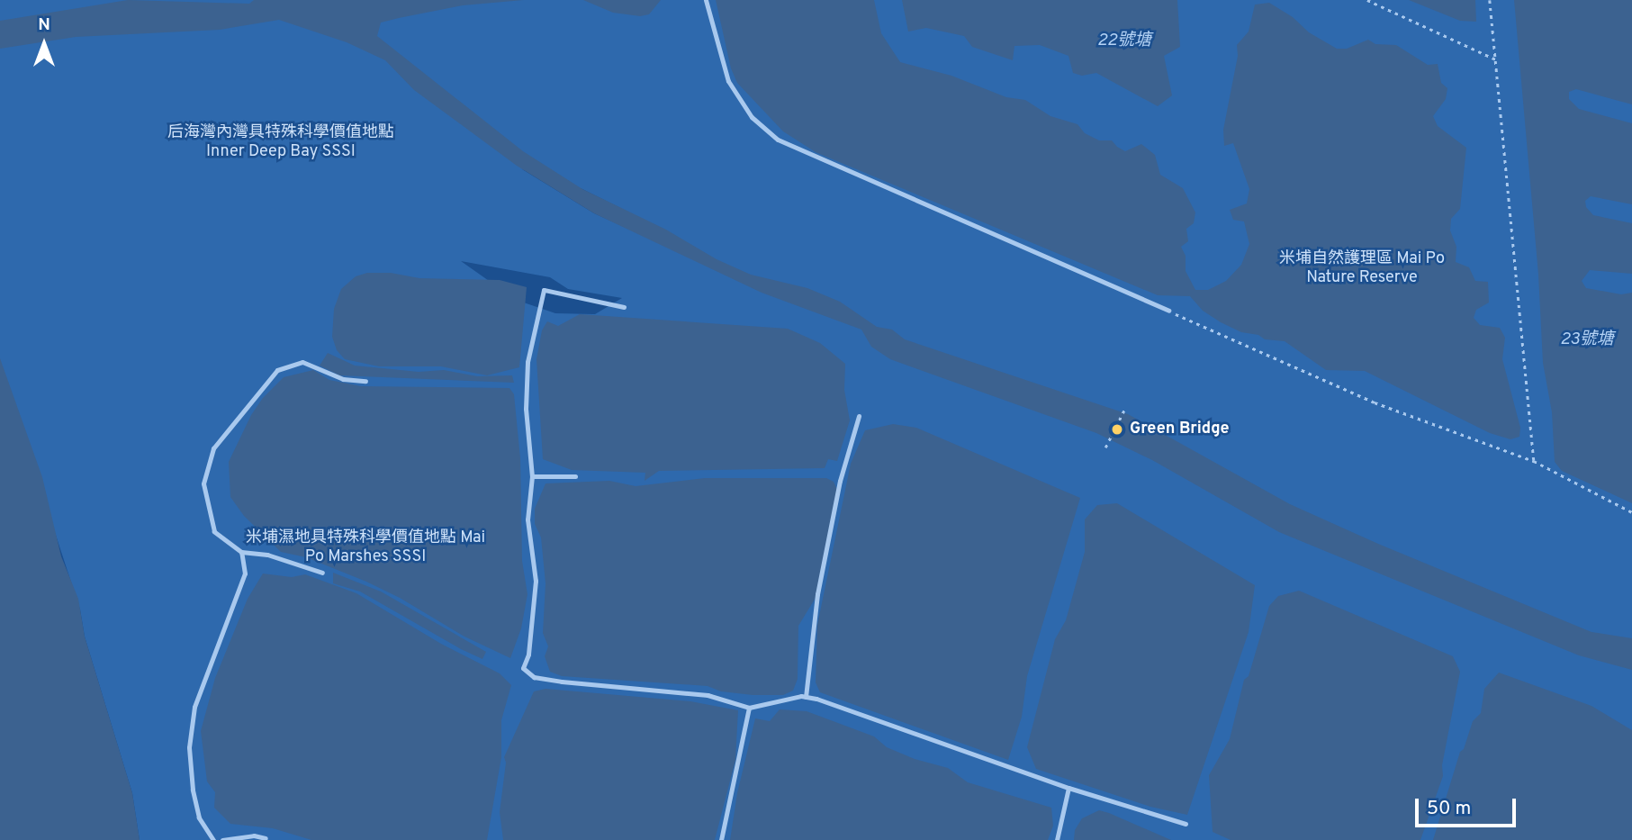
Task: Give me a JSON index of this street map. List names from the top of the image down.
{
  "water": ["22號塘", "23號塘"],
  "parks": ["后海灣內灣具特殊科學價值地點 Inner Deep Bay SSSI", "米埔自然護理區 Mai Po Nature Reserve", "米埔濕地具特殊科學價值地點 Mai Po Marshes SSSI"],
  "places": ["Green Bridge"],
  "scale_bar": "50 m",
  "north": "top"
}
